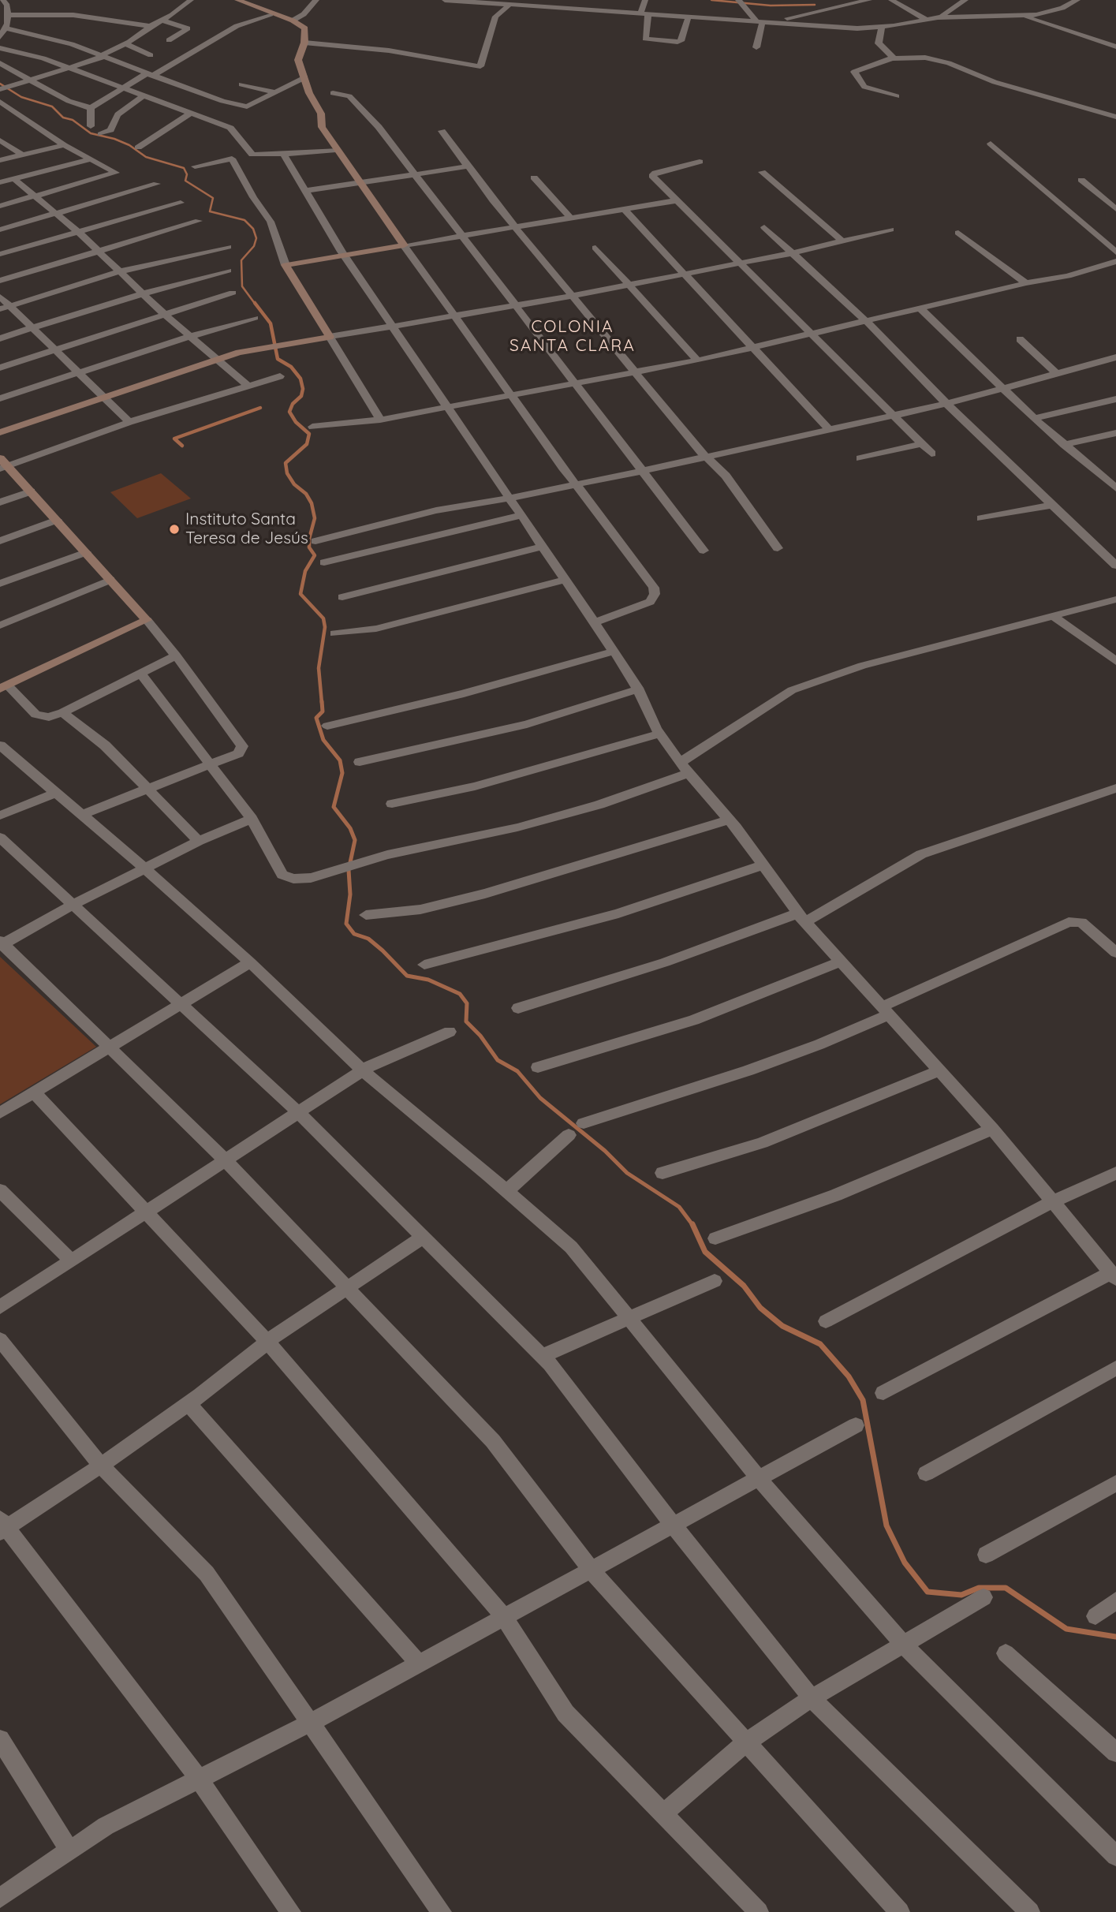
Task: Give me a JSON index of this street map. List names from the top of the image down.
{
  "districts": ["COLONIA SANTA CLARA"],
  "places": ["Instituto Santa Teresa de Jesús"]
}
